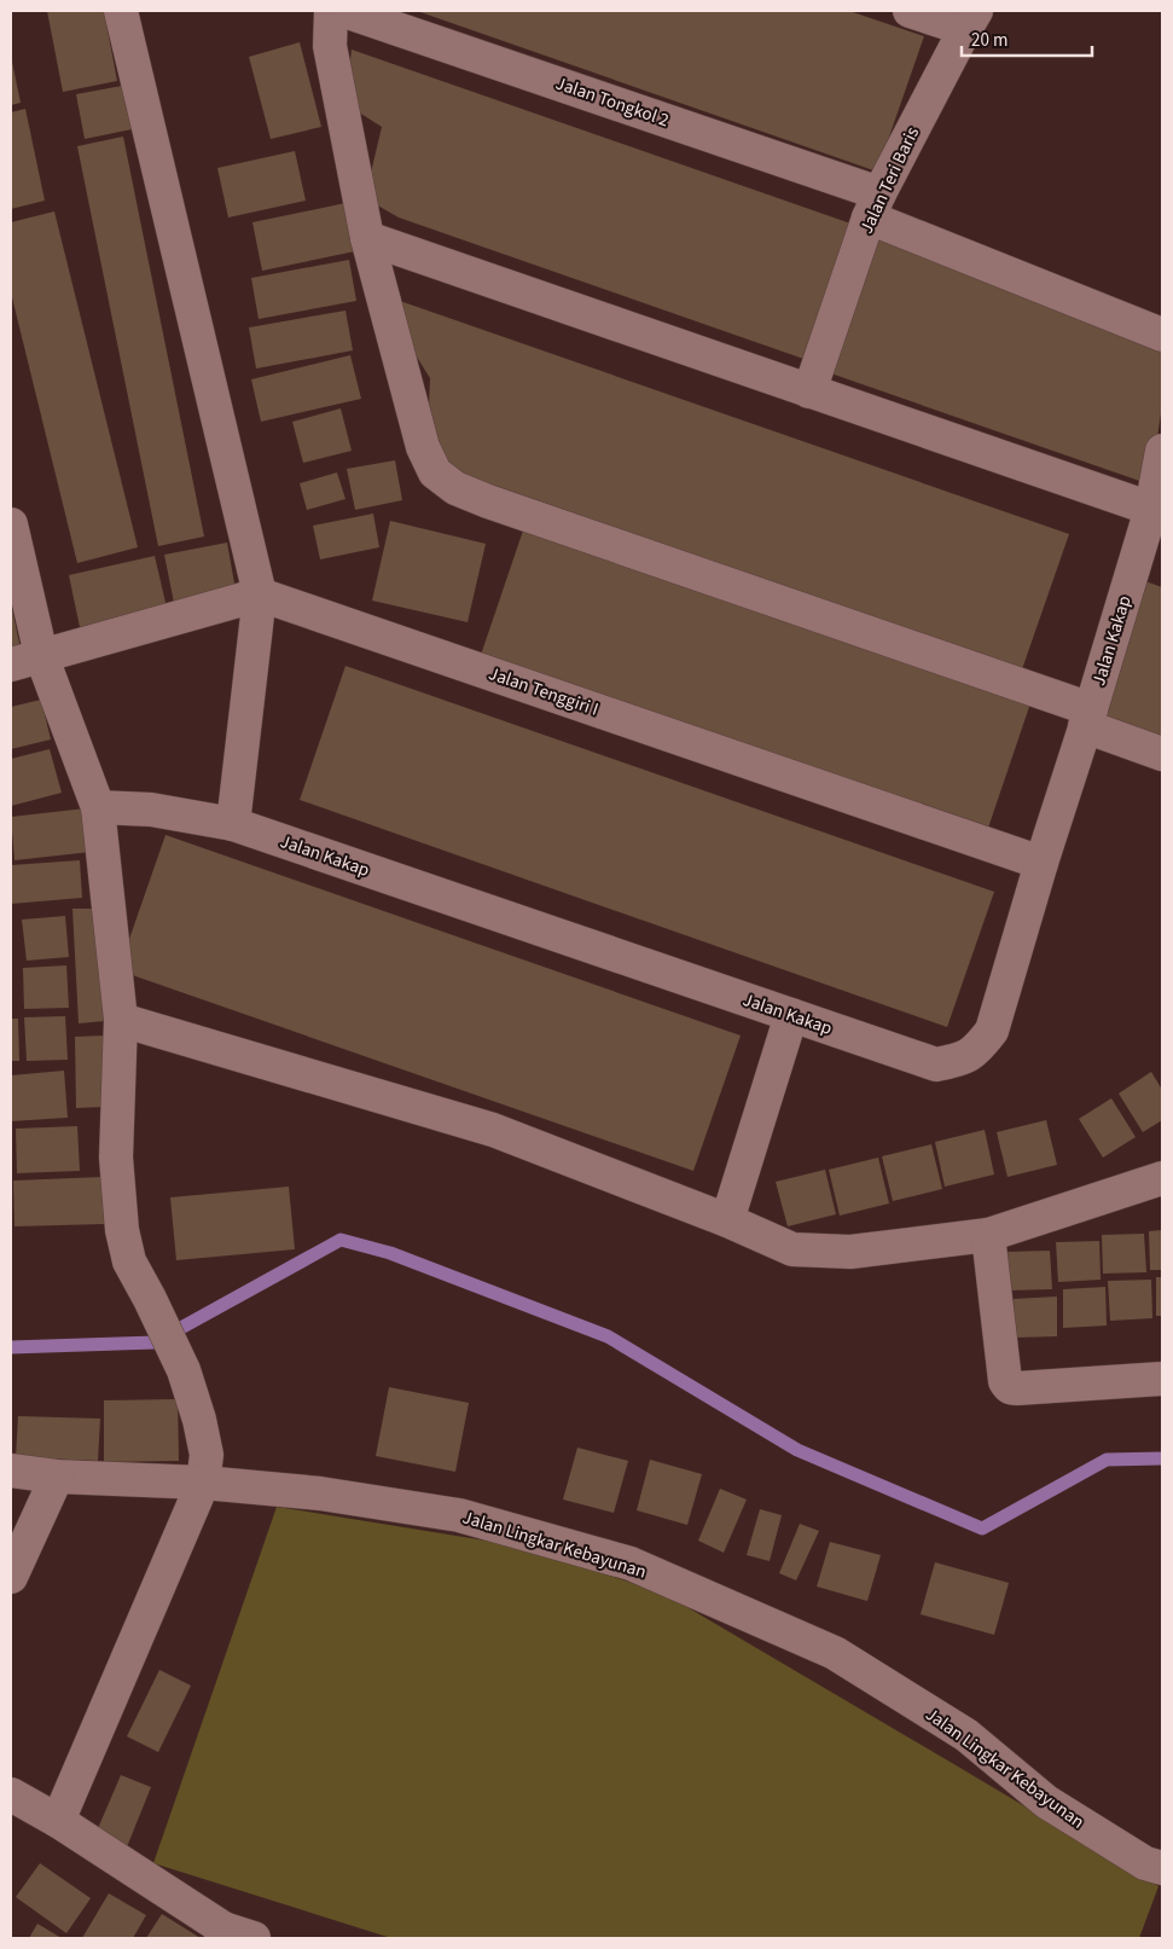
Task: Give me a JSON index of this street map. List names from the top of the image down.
{
  "streets": {
    "street": [
      "Jalan Tongkol 2",
      "Jalan Teri Baris",
      "Jalan Kakap",
      "Jalan Tenggiri I",
      "Jalan Lingkar Kebayunan"
    ]
  },
  "crossings": [
    ["Jalan Tongkol 2", "Jalan Teri Baris"],
    ["Jalan Kakap", "Jalan Tenggiri I"]
  ],
  "scale_bar": "20 m"
}
